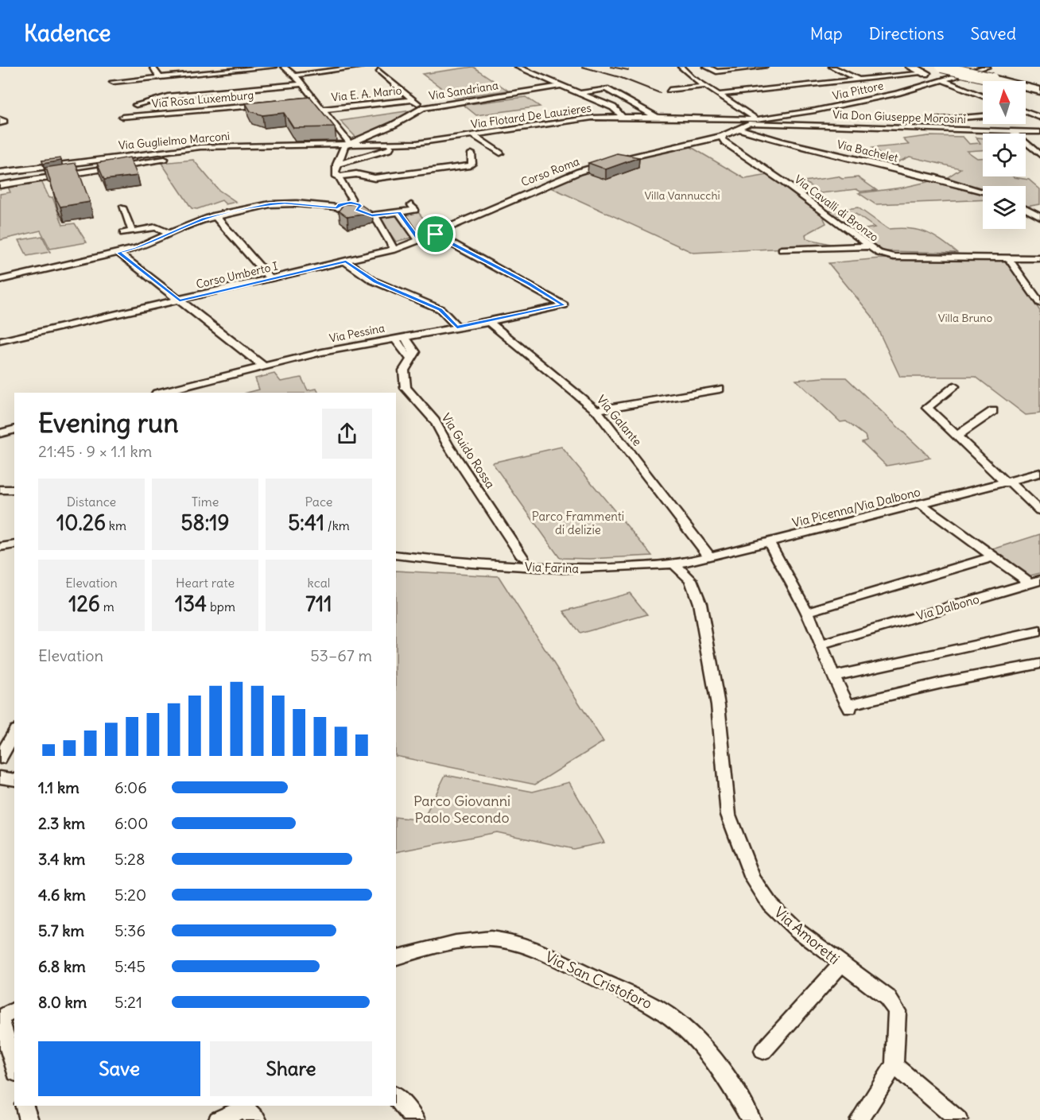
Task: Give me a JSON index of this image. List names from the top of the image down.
{
  "streets": {
    "street": [
      "Via Sandriana",
      "Via Pittore",
      "Via E. A. Mario",
      "Via Rosa Luxemburg",
      "Via Flotard De Lauzieres",
      "Via Don Giuseppe Morosini",
      "Via Guglielmo Marconi",
      "Via Bachelet",
      "Corso Roma",
      "Via Cavalli di Bronzo",
      "Corso Umberto I",
      "Via Pessina",
      "Via Galante",
      "Via Guido Rossa",
      "Via Picenna/Via Dalbono",
      "Via Farina",
      "Via Dalbono",
      "Via Amoretti",
      "Via San Cristoforo"
    ]
  },
  "crossings": [
    ["Via Sandriana", "Via E. A. Mario"],
    ["Via Sandriana", "Via Flotard De Lauzieres"],
    ["Via Sandriana", "Via Guglielmo Marconi"],
    ["Via Pittore", "Via Flotard De Lauzieres"],
    ["Via Pittore", "Via Don Giuseppe Morosini"],
    ["Via Flotard De Lauzieres", "Via Don Giuseppe Morosini"],
    ["Via Flotard De Lauzieres", "Via Guglielmo Marconi"],
    ["Via Bachelet", "Corso Roma"],
    ["Corso Roma", "Via Cavalli di Bronzo"],
    ["Corso Roma", "Corso Umberto I"],
    ["Corso Roma", "Via Pessina"],
    ["Via Pessina", "Via Galante"],
    ["Via Galante", "Via Picenna/Via Dalbono"],
    ["Via Galante", "Via Farina"],
    ["Via Picenna/Via Dalbono", "Via Farina"],
    ["Via Picenna/Via Dalbono", "Via Dalbono"],
    ["Via Farina", "Via Amoretti"]
  ],
  "parks": [
    "Villa Vannucchi",
    "Villa Bruno",
    "Parco Frammenti di delizie",
    "Parco Giovanni Paolo Secondo"
  ],
  "north": "top",
  "page": {
    "header": "Kadence",
    "nav": ["Map", "Directions", "Saved"],
    "heading": ["Evening run", "21:45 · 9 × 1.1 km"],
    "stats": [
      ["Distance", "10.26 km"],
      ["Time", "58:19"],
      ["Pace", "5:41 /km"],
      ["Elevation", "126 m"],
      ["Heart rate", "134 bpm"],
      ["kcal", "711"]
    ],
    "chart": ["Elevation", "53–67 m"],
    "list": [
      {
        "name": "1.1 km",
        "note": "6:06"
      },
      {
        "name": "2.3 km",
        "note": "6:00"
      },
      {
        "name": "3.4 km",
        "note": "5:28"
      },
      {
        "name": "4.6 km",
        "note": "5:20"
      },
      {
        "name": "5.7 km",
        "note": "5:36"
      },
      {
        "name": "6.8 km",
        "note": "5:45"
      },
      {
        "name": "8.0 km",
        "note": "5:21"
      }
    ],
    "buttons": ["Save", "Share"]
  }
}
